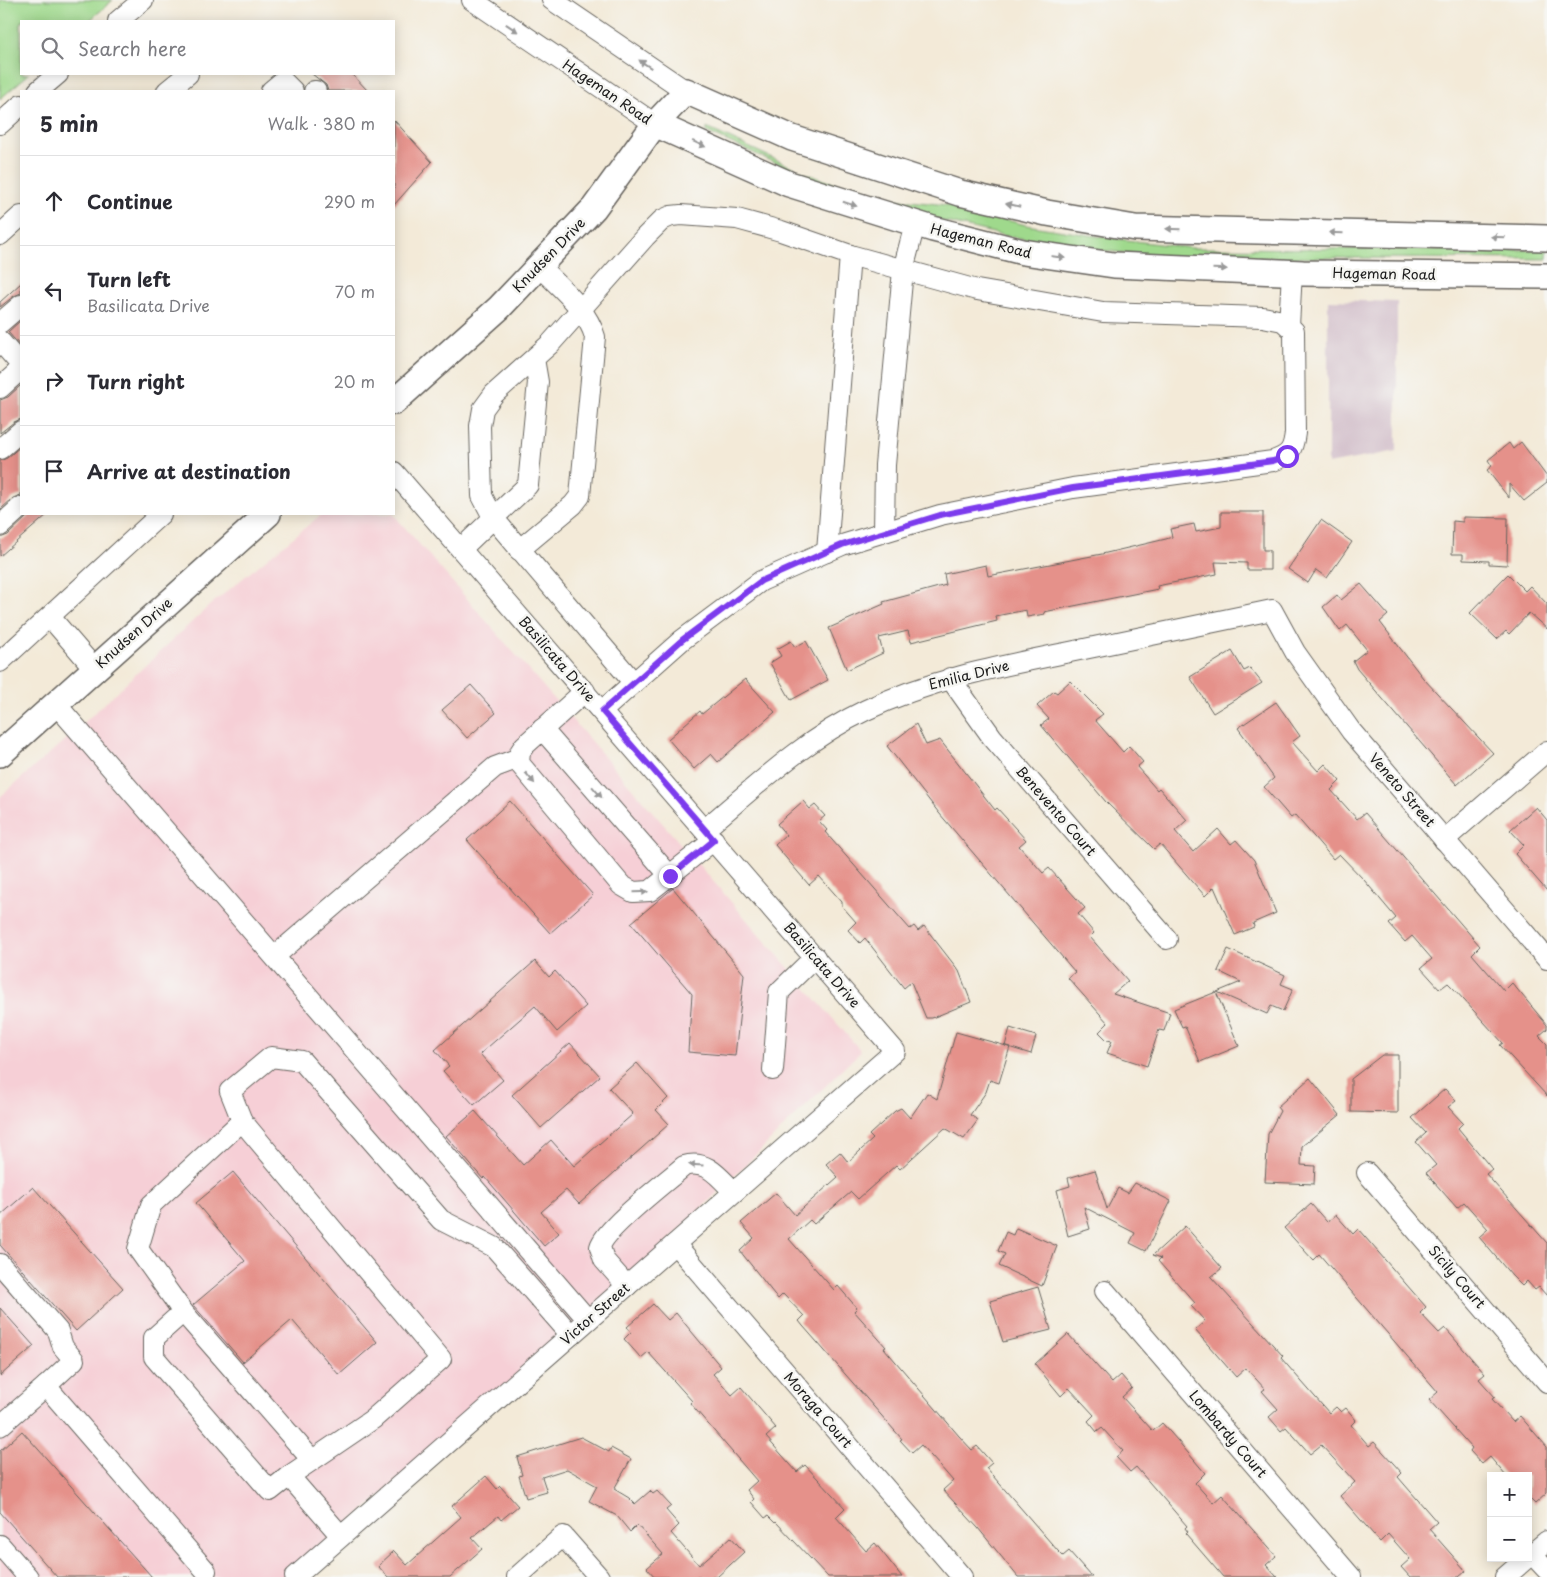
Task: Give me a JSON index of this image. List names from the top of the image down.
{
  "streets": {
    "main road": ["Hageman Road", "Knudsen Drive"],
    "street": [
      "Basilicata Drive",
      "Emilia Drive",
      "Veneto Street",
      "Benevento Court",
      "Sicily Court",
      "Victor Street",
      "Moraga Court",
      "Lombardy Court"
    ]
  },
  "crossings": [
    ["Hageman Road", "Knudsen Drive"],
    ["Basilicata Drive", "Emilia Drive"],
    ["Basilicata Drive", "Victor Street"],
    ["Emilia Drive", "Veneto Street"],
    ["Emilia Drive", "Benevento Court"],
    ["Victor Street", "Moraga Court"]
  ],
  "page": {
    "search": "Search here",
    "heading": ["5 min", "Walk · 380 m"],
    "list": [
      ["Continue", "290 m"],
      ["Turn left", "Basilicata Drive", "70 m"],
      ["Turn right", "20 m"],
      "Arrive at destination"
    ],
    "map_buttons": ["+", "−"]
  }
}
